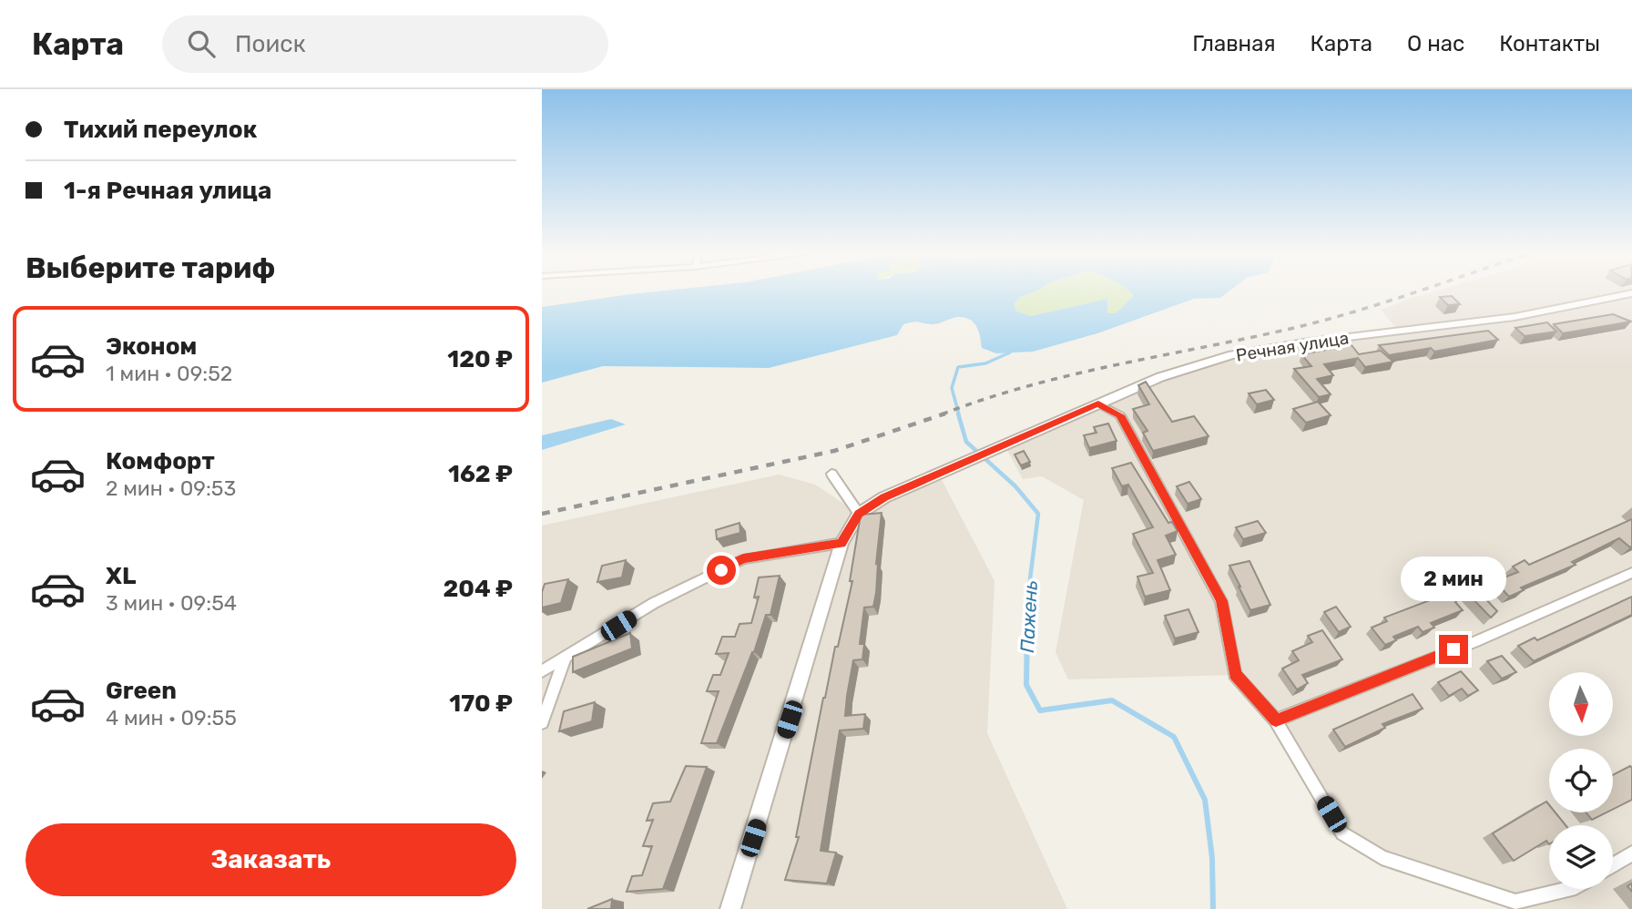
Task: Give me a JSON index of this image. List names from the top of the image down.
{
  "streets": {
    "street": ["Речная улица"]
  },
  "water": ["Пажень"],
  "north": "bottom",
  "page": {
    "header": "Карта",
    "search": "Поиск",
    "nav": [
      "Главная",
      "Карта",
      "О нас",
      "Контакты"
    ],
    "banner": ["Тихий переулок", "1-я Речная улица"],
    "heading": "Выберите тариф",
    "list": [
      {
        "name": "Эконом",
        "note": "1 мин · 09:52",
        "value": "120 ₽"
      },
      {
        "name": "Комфорт",
        "note": "2 мин · 09:53",
        "value": "162 ₽"
      },
      {
        "name": "XL",
        "note": "3 мин · 09:54",
        "value": "204 ₽"
      },
      {
        "name": "Green",
        "note": "4 мин · 09:55",
        "value": "170 ₽"
      }
    ],
    "bubble": "2 мин",
    "buttons": "Заказать"
  }
}
